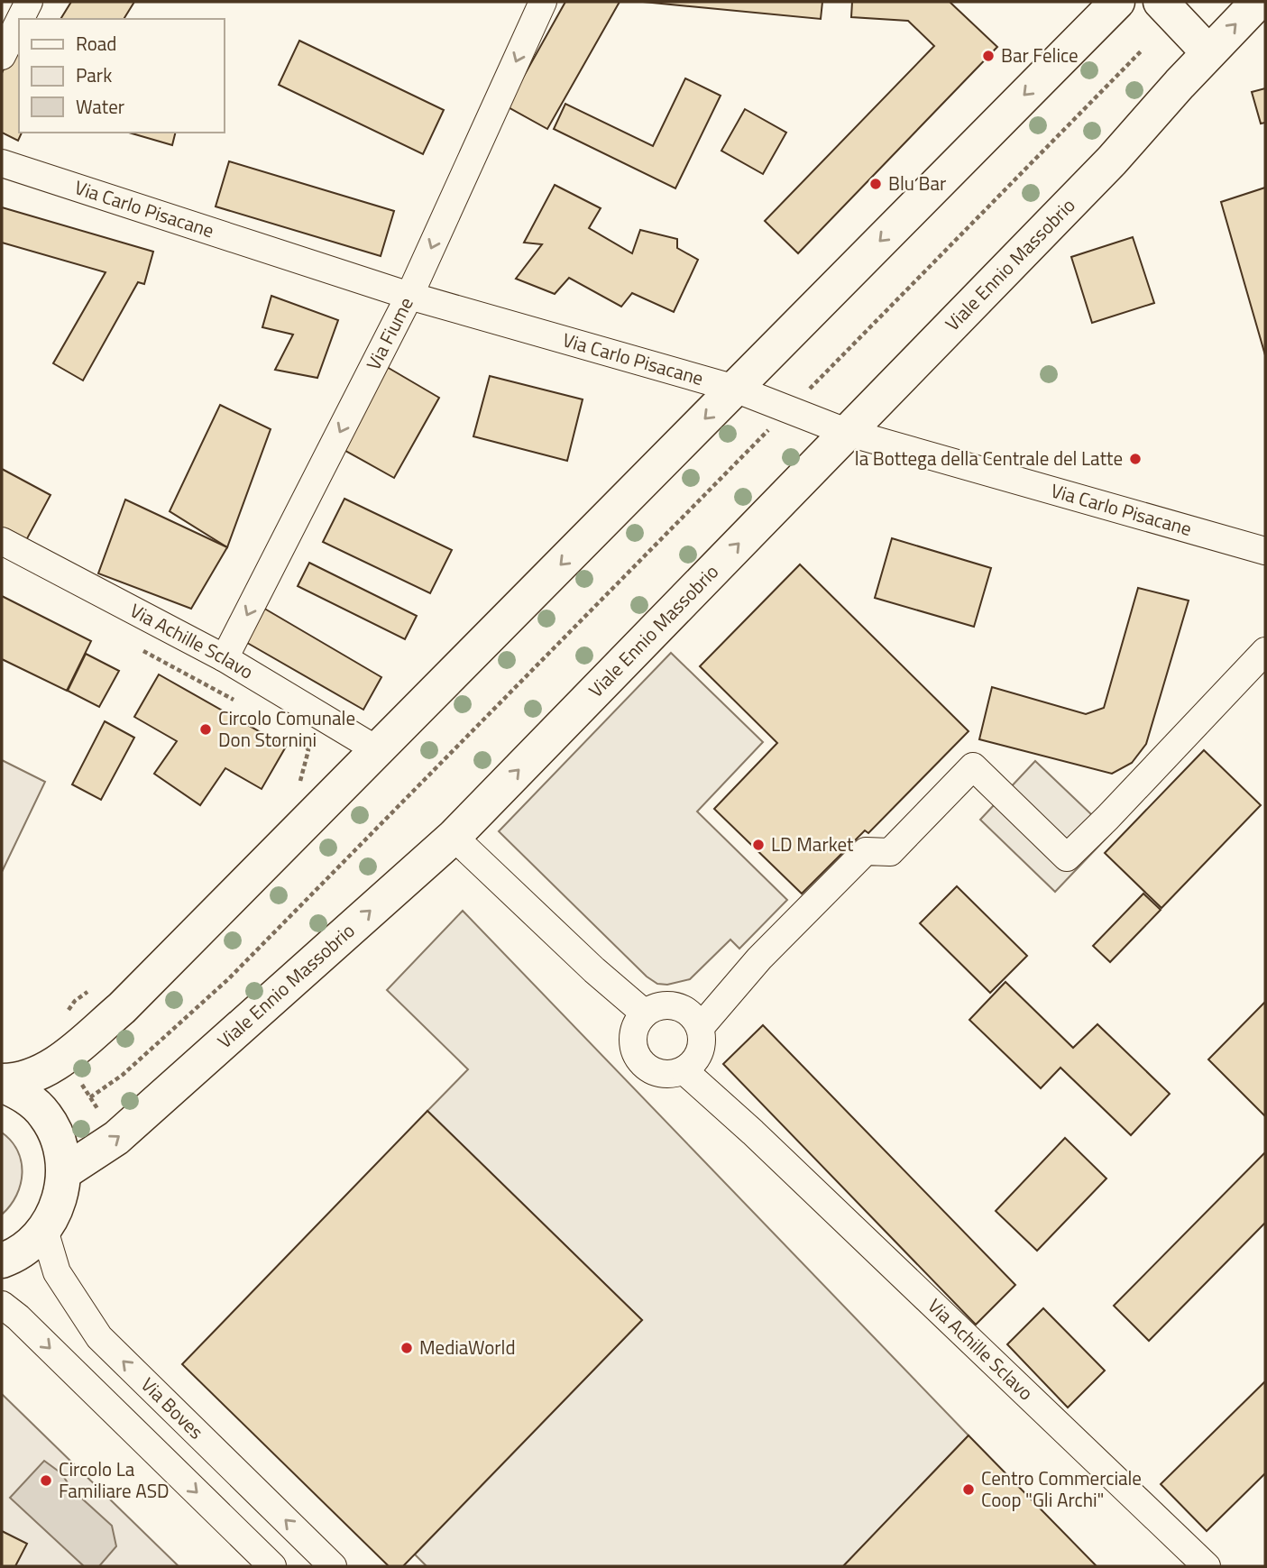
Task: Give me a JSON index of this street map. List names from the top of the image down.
{
  "streets": {
    "main road": ["Viale Ennio Massobrio"],
    "street": [
      "Via Carlo Pisacane",
      "Via Fiume",
      "Via Achille Sclavo",
      "Via Boves"
    ]
  },
  "crossings": [
    ["Via Carlo Pisacane", "Viale Ennio Massobrio"],
    ["Via Carlo Pisacane", "Via Fiume"],
    ["Via Fiume", "Via Achille Sclavo"]
  ],
  "one_way": ["Via Fiume"],
  "places": [
    "Bar Felice",
    "Blu Bar",
    "la Bottega della Centrale del Latte",
    "Circolo Comunale Don Stornini",
    "LD Market",
    "MediaWorld",
    "Circolo La Familiare ASD",
    "Centro Commerciale Coop \"Gli Archi\""
  ],
  "legend": ["Road", "Park", "Water"]
}
